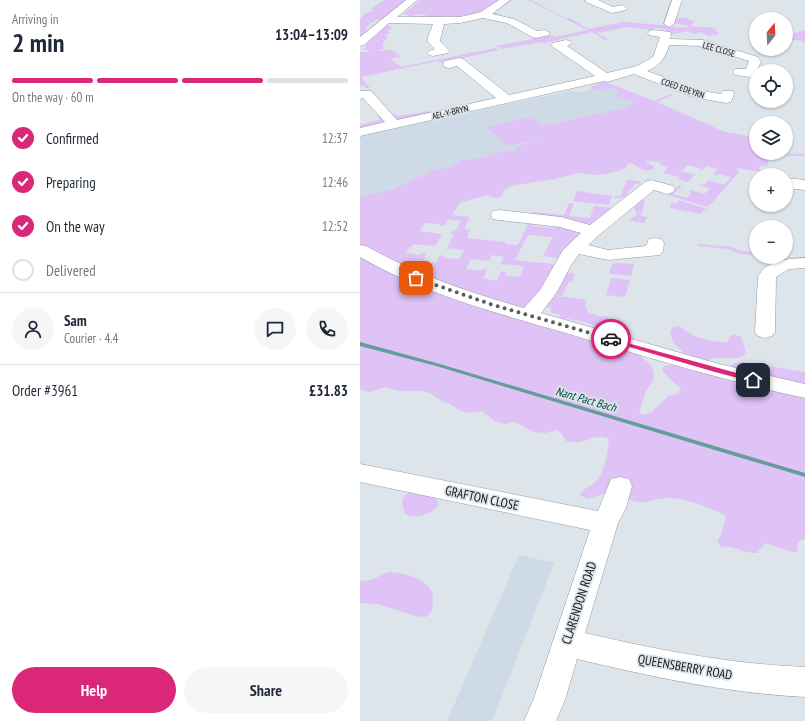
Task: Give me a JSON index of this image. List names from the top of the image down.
{
  "streets": {
    "street": [
      "LEE CLOSE",
      "COED EDEYRN",
      "AEL-Y-BRYN",
      "GRAFTON CLOSE",
      "CLARENDON ROAD",
      "QUEENSBERRY ROAD"
    ]
  },
  "crossings": [
    ["LEE CLOSE", "AEL-Y-BRYN"],
    ["COED EDEYRN", "AEL-Y-BRYN"],
    ["GRAFTON CLOSE", "CLARENDON ROAD"],
    ["CLARENDON ROAD", "QUEENSBERRY ROAD"]
  ],
  "water": ["Nant Pact Bach"],
  "north": "top",
  "page": {
    "heading": ["2 min", "Arriving in", "13:04–13:09"],
    "panel": [
      "Sam",
      "Courier · 4.4",
      "Order #3961",
      "£31.83"
    ],
    "map_buttons": ["+", "−"],
    "bar": "On the way · 60 m",
    "list": [
      ["Confirmed", "12:37"],
      ["Preparing", "12:46"],
      ["On the way", "12:52"],
      "Delivered"
    ],
    "buttons": ["Help", "Share"]
  }
}
